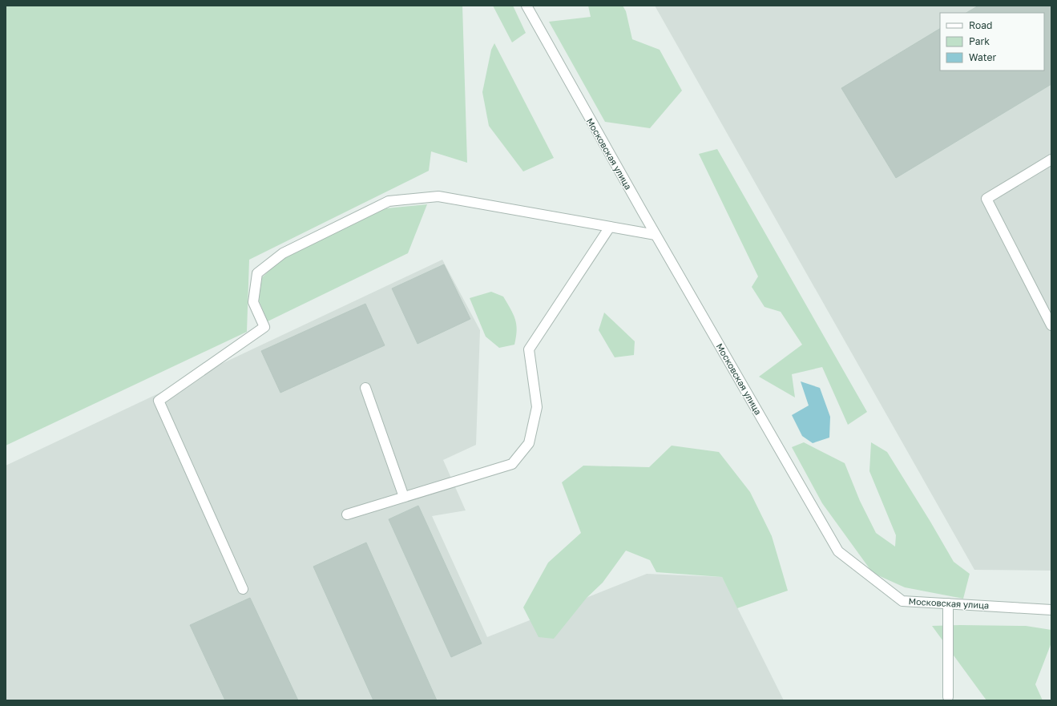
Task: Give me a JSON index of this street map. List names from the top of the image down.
{
  "streets": {
    "street": ["Московская улица"]
  },
  "legend": ["Road", "Park", "Water"]
}
